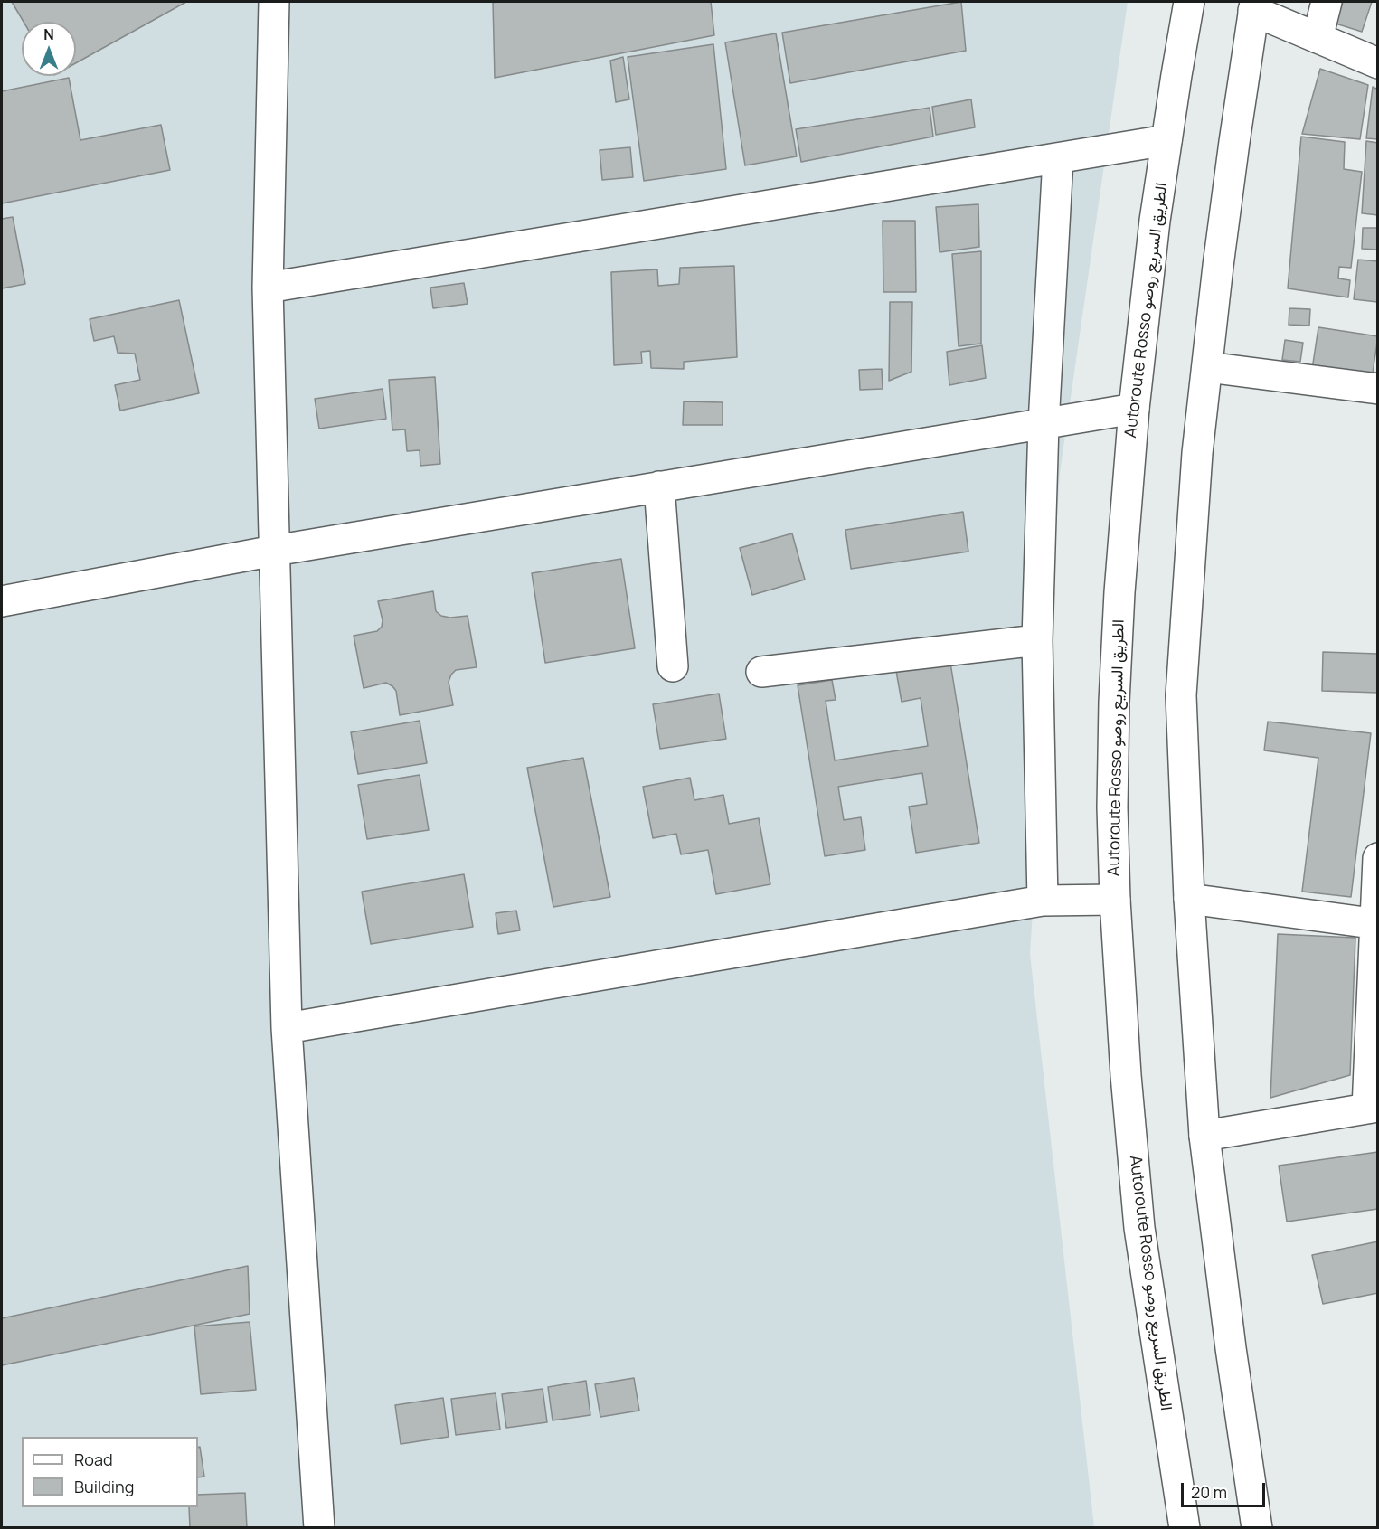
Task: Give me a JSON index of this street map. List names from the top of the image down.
{
  "streets": {
    "main road": ["Autoroute Rosso الطريق السريع روصو"]
  },
  "legend": ["Road", "Building"],
  "scale_bar": "20 m",
  "north": "top"
}
